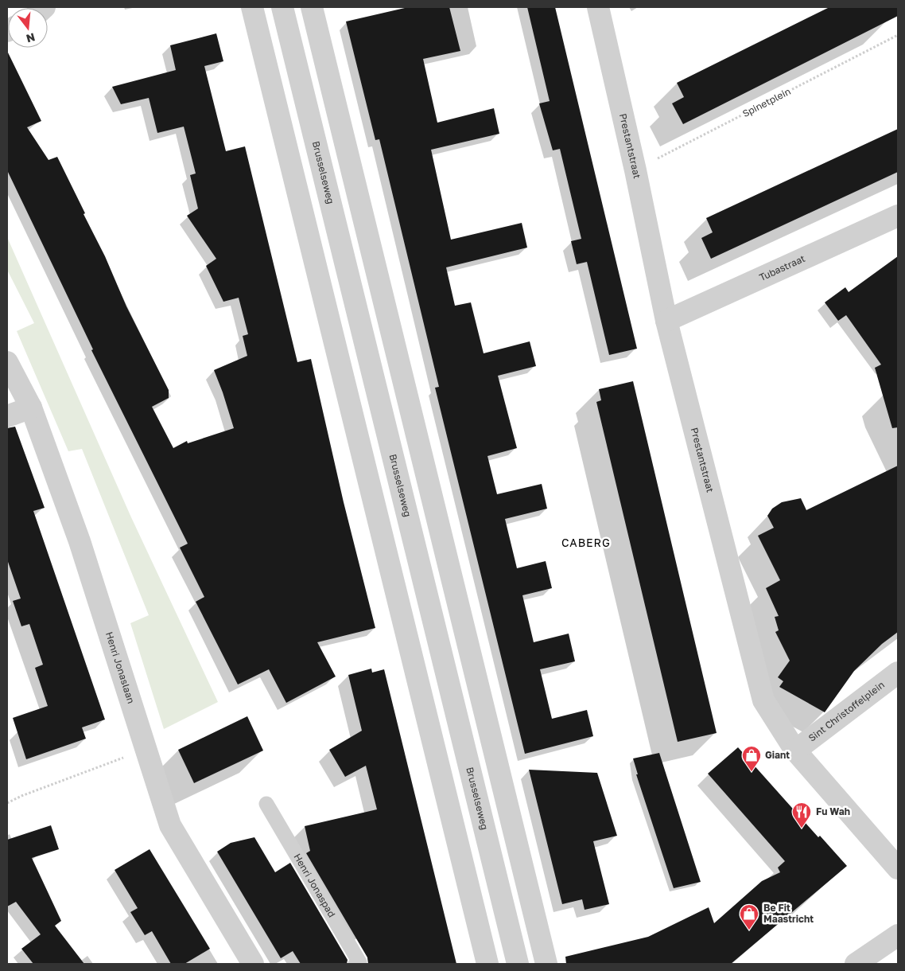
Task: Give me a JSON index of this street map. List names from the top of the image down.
{
  "streets": {
    "street": [
      "Prestantstraat",
      "Brusselseweg",
      "Tubastraat",
      "Henri Jonaslaan",
      "Sint Christoffelplein"
    ],
    "lane": ["Henri Jonaspad"],
    "path": ["Spinetplein"]
  },
  "crossings": [
    ["Spinetplein", "Prestantstraat"],
    ["Prestantstraat", "Tubastraat"],
    ["Prestantstraat", "Sint Christoffelplein"]
  ],
  "districts": ["CABERG"],
  "places": {
    "shop": ["Giant", "Be Fit Maastricht"],
    "restaurant": ["Fu Wah"]
  },
  "north": "bottom"
}
